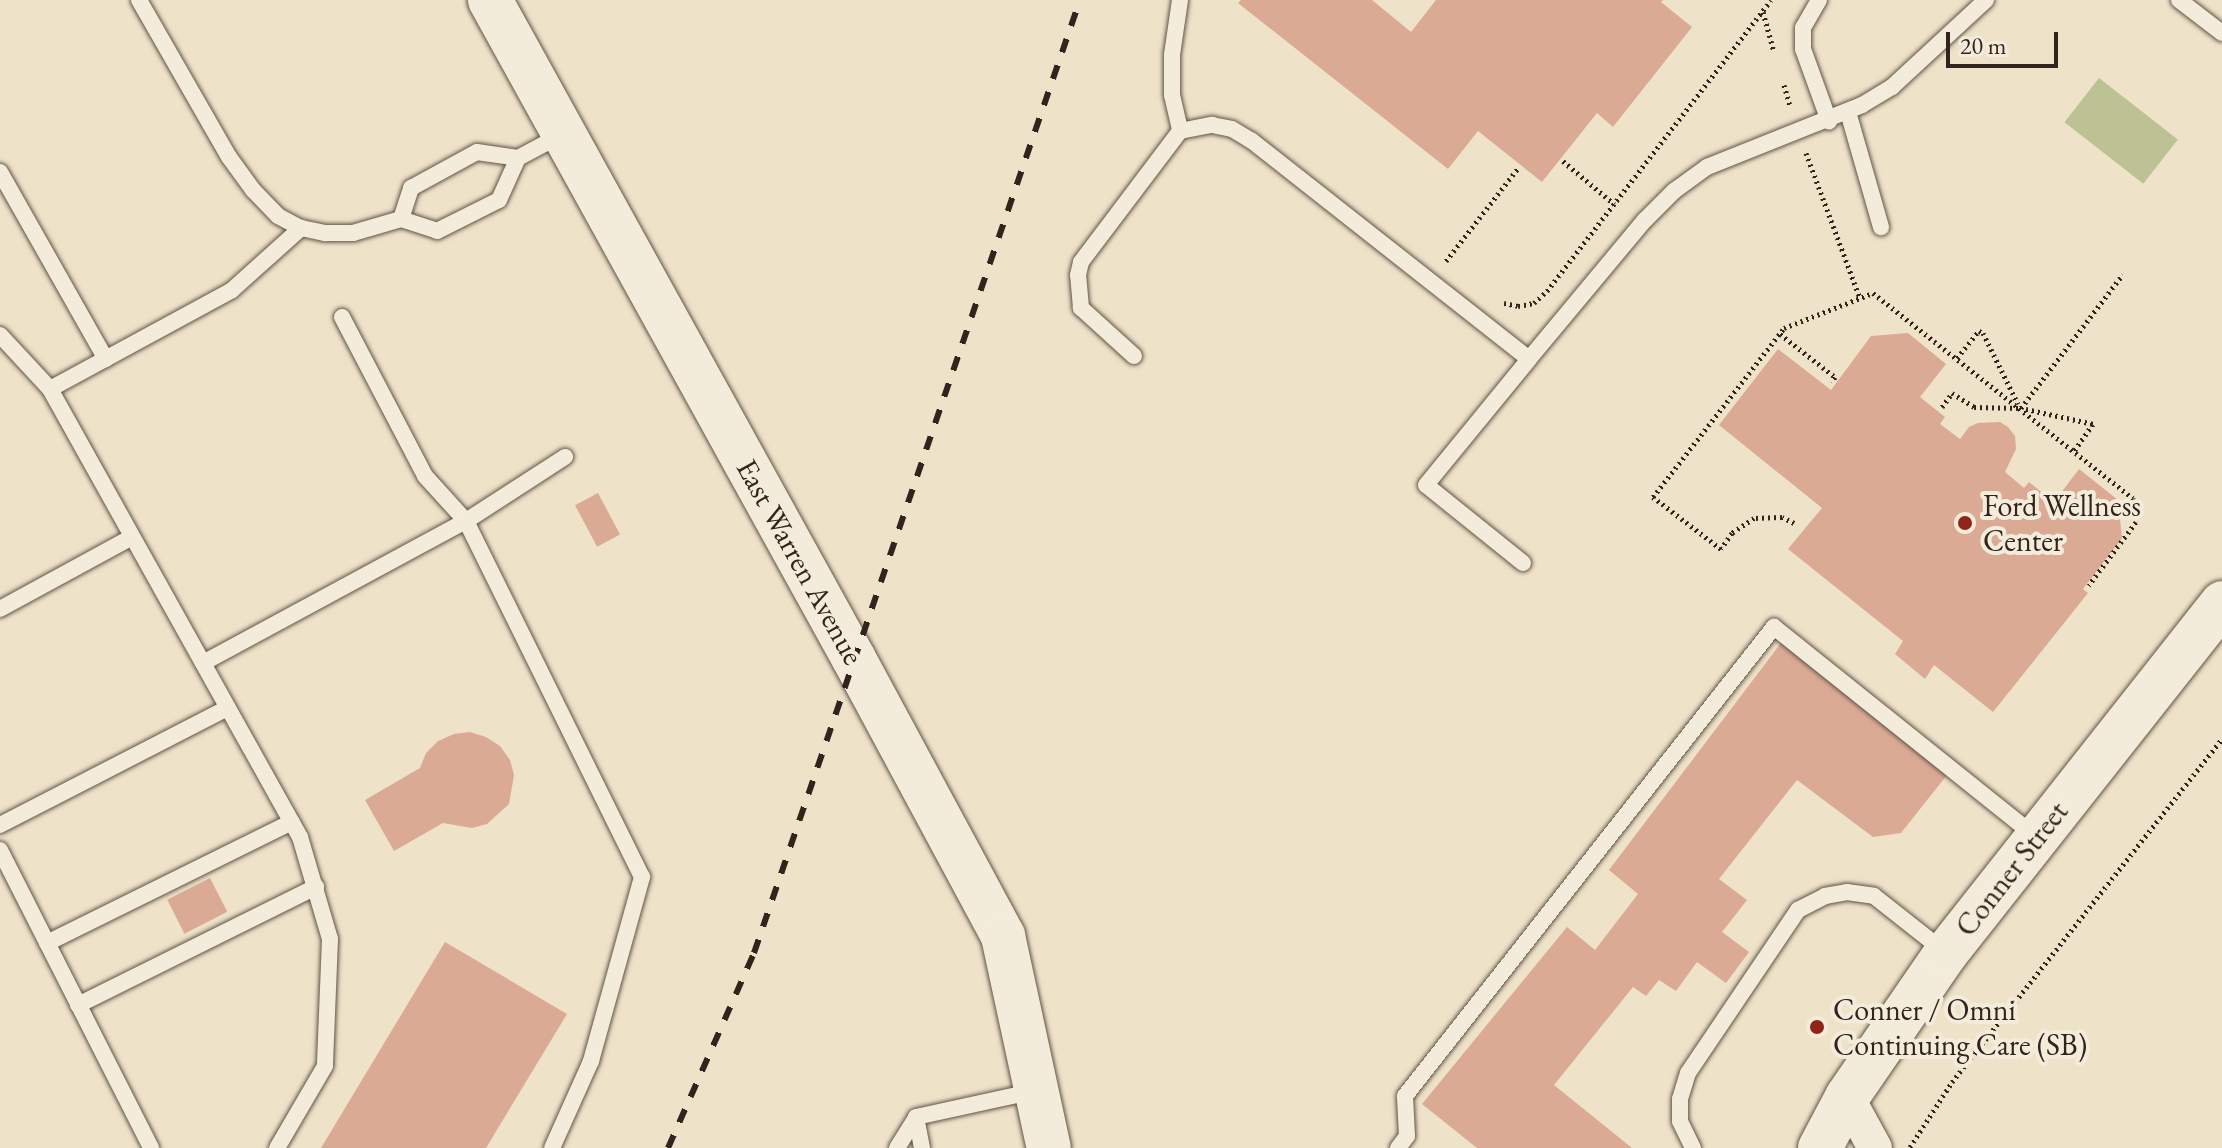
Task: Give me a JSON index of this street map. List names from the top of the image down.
{
  "streets": {
    "main road": ["East Warren Avenue", "Conner Street"]
  },
  "places": ["Ford Wellness Center", "Conner / Omni Continuing Care (SB)"],
  "scale_bar": "20 m"
}
